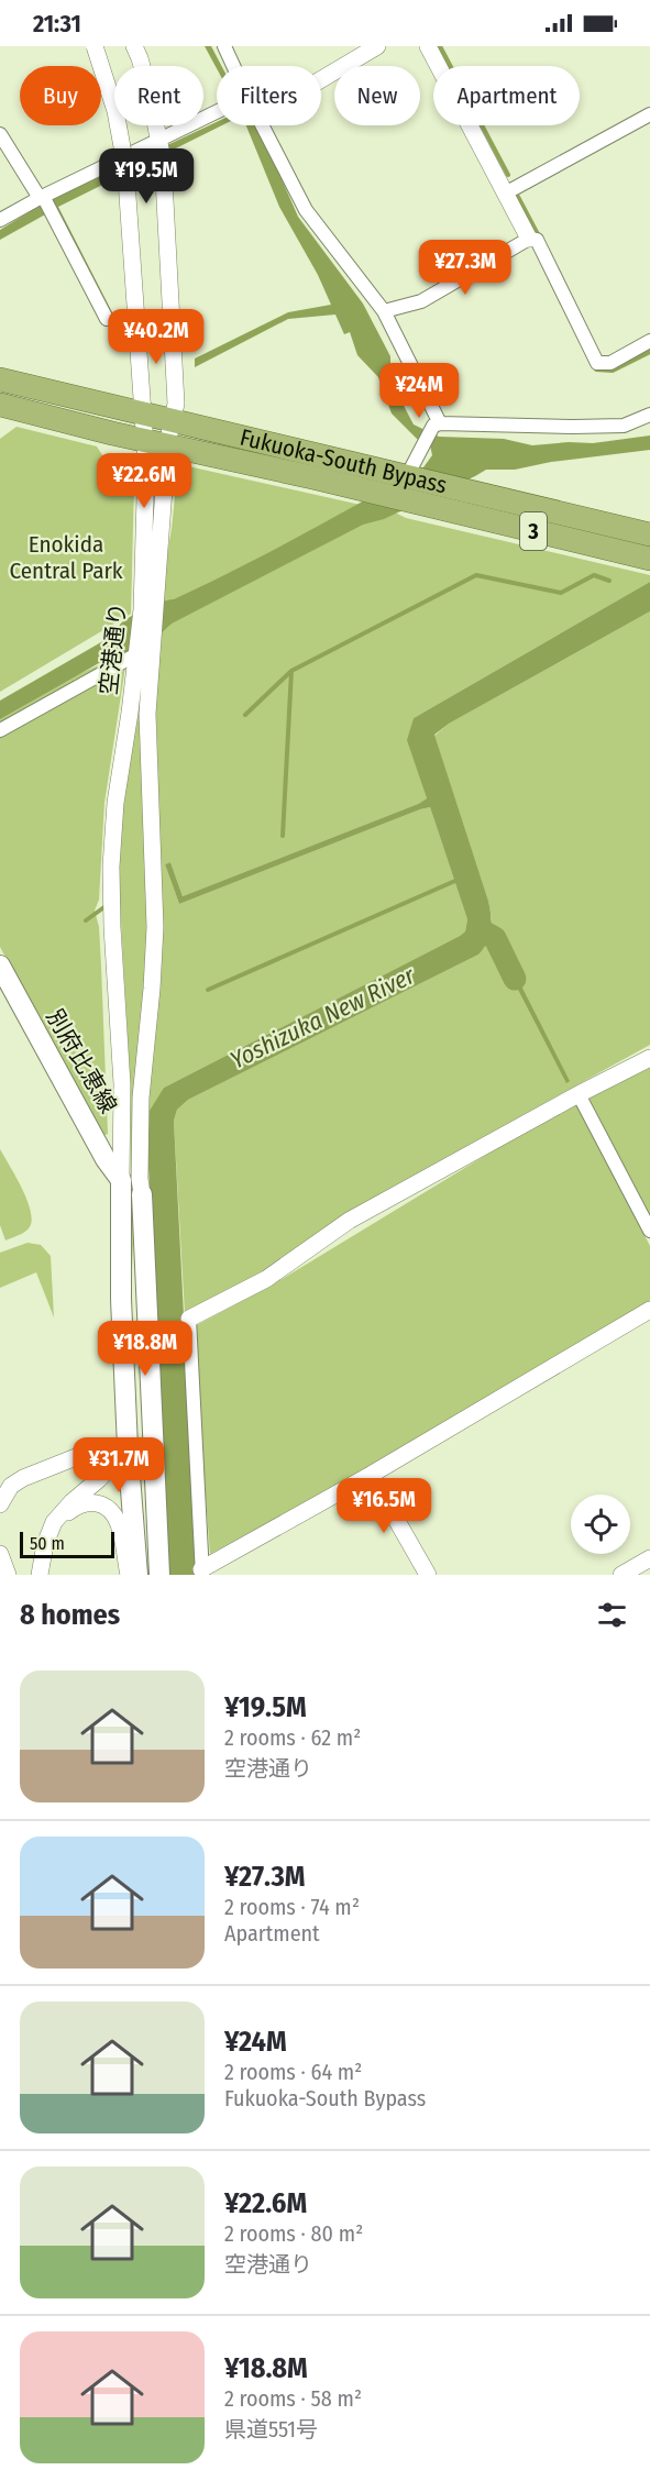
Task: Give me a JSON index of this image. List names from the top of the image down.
{
  "streets": {
    "highway": ["Fukuoka-South Bypass", "3"],
    "main road": ["別府比恵線"],
    "street": ["空港通り"]
  },
  "crossings": [
    ["Fukuoka-South Bypass", "空港通り"],
    ["空港通り", "別府比恵線"]
  ],
  "water": ["Yoshizuka New River"],
  "parks": ["Enokida Central Park"],
  "scale_bar": "50 m",
  "page": {
    "status": "21:31",
    "chip": [
      "Buy",
      "Rent",
      "Filters",
      "New",
      "Apartment"
    ],
    "price": [
      "¥19.5M",
      "¥27.3M",
      "¥40.2M",
      "¥24M",
      "¥22.6M",
      "¥18.8M",
      "¥31.7M",
      "¥16.5M"
    ],
    "scale": "50 m",
    "heading": "8 homes",
    "list": [
      {
        "name": "¥19.5M",
        "note": "2 rooms · 62 m² · 空港通り"
      },
      {
        "name": "¥27.3M",
        "note": "2 rooms · 74 m² · Apartment"
      },
      {
        "name": "¥24M",
        "note": "2 rooms · 64 m² · Fukuoka-South Bypass"
      },
      {
        "name": "¥22.6M",
        "note": "2 rooms · 80 m² · 空港通り"
      },
      {
        "name": "¥18.8M",
        "note": "2 rooms · 58 m² · 県道551号"
      }
    ]
  }
}
